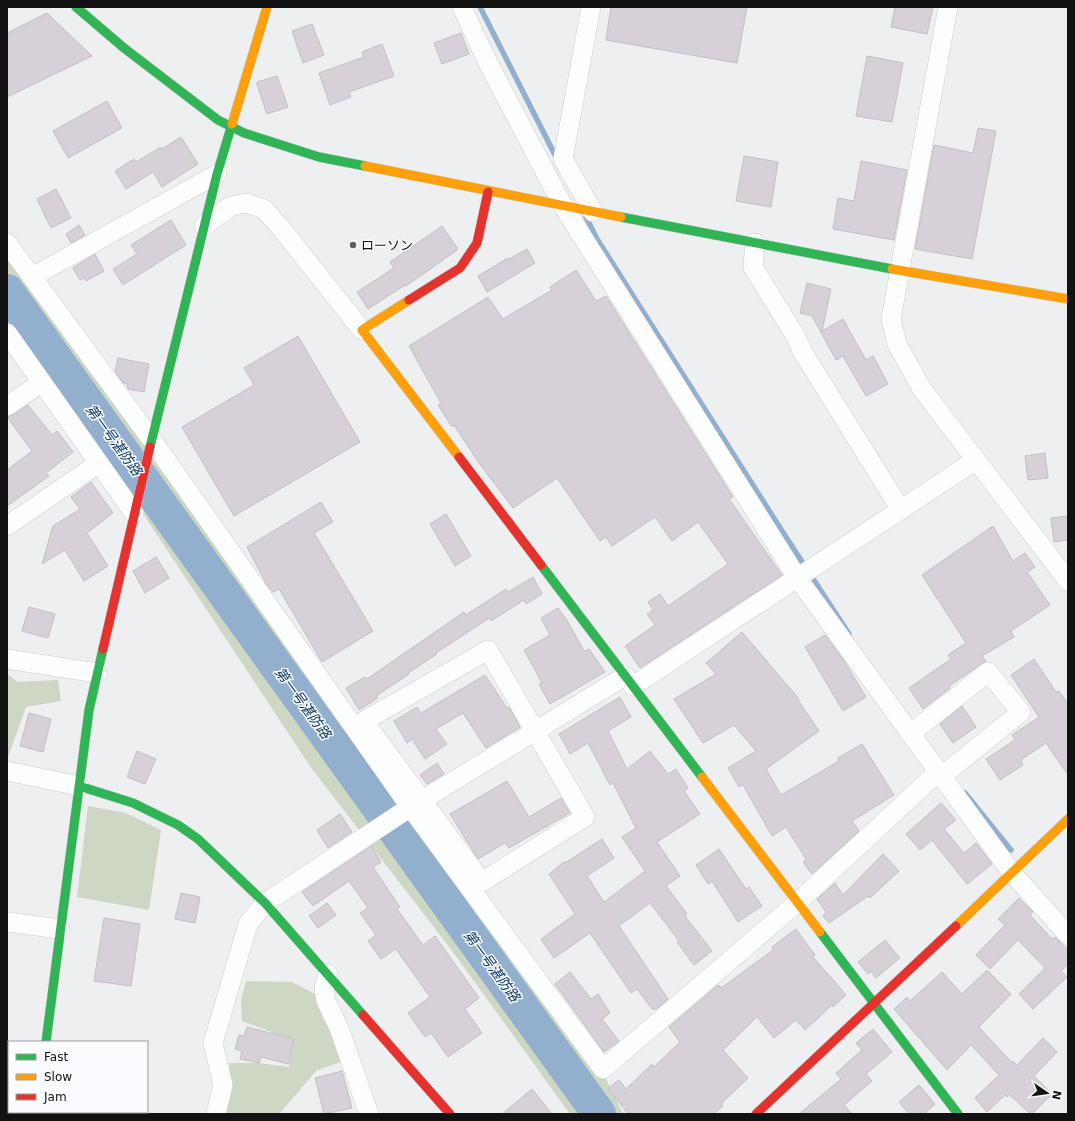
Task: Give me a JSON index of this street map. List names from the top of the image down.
{
  "water": ["第一号湛防路"],
  "places": ["ローソン"],
  "legend": ["Fast", "Slow", "Jam"],
  "north": "right"
}
